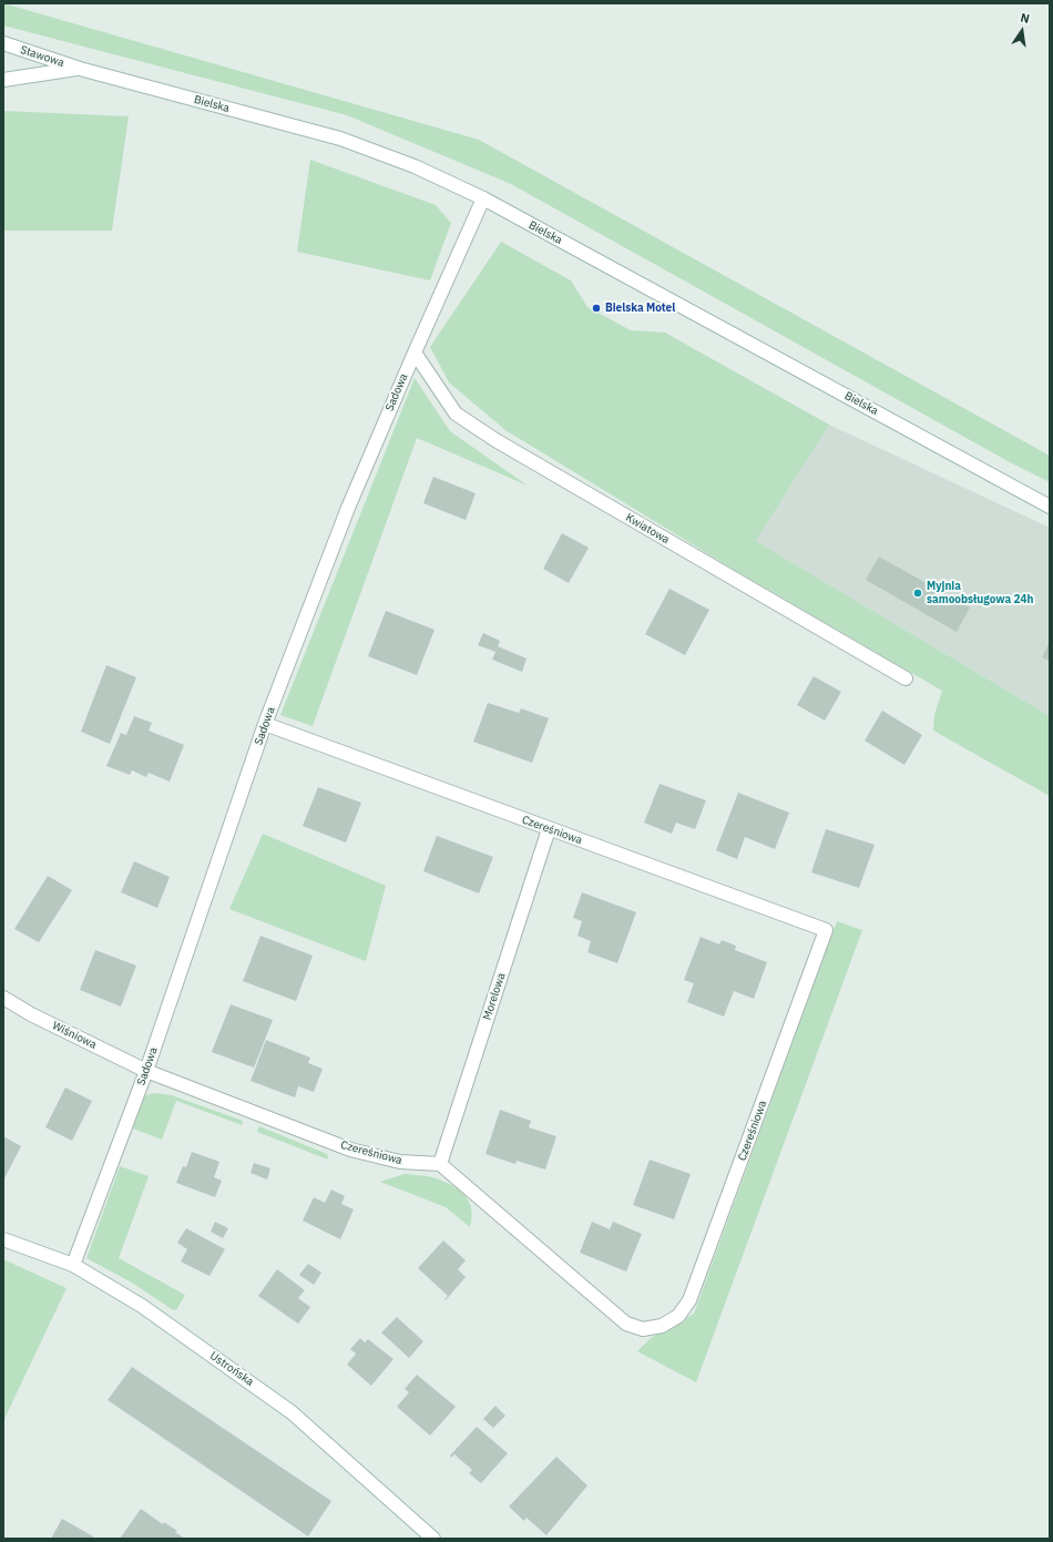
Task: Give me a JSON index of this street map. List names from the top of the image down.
{
  "streets": {
    "street": [
      "Stawowa",
      "Bielska",
      "Sadowa",
      "Kwiatowa",
      "Czereśniowa",
      "Morelowa",
      "Wiśniowa",
      "Ustrońska"
    ]
  },
  "crossings": [
    ["Stawowa", "Bielska"],
    ["Bielska", "Sadowa"],
    ["Sadowa", "Kwiatowa"],
    ["Sadowa", "Czereśniowa"],
    ["Sadowa", "Wiśniowa"],
    ["Sadowa", "Ustrońska"],
    ["Czereśniowa", "Morelowa"],
    ["Czereśniowa", "Wiśniowa"]
  ],
  "places": ["Bielska Motel", "Myjnia samoobsługowa 24h"],
  "north": "top"
}
